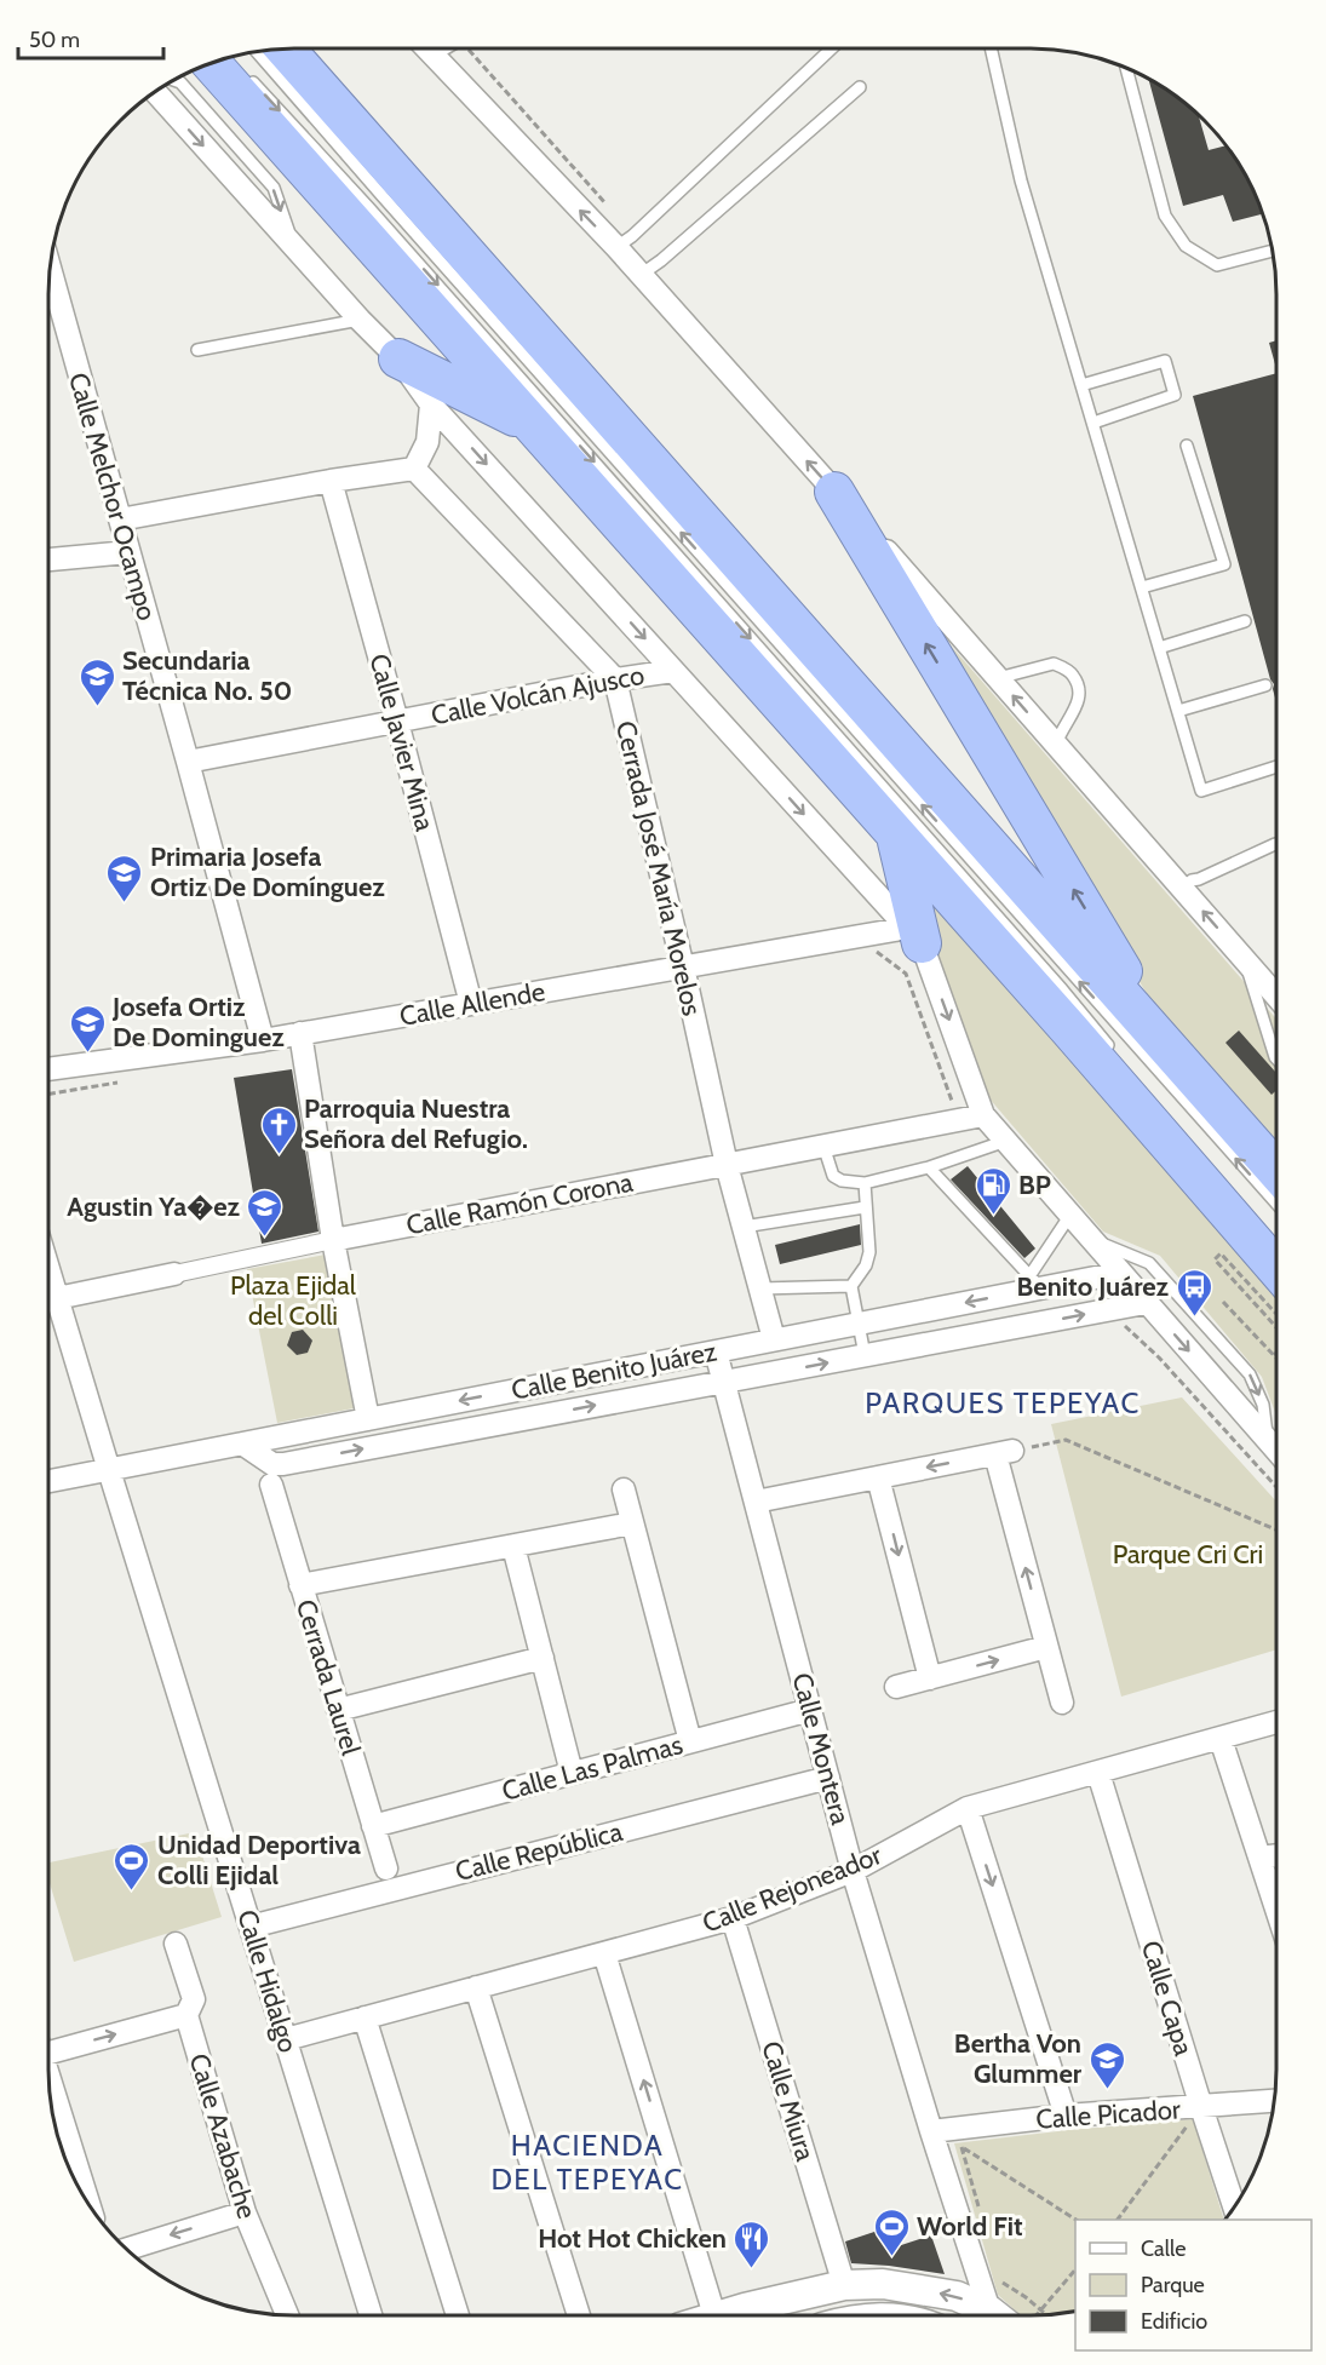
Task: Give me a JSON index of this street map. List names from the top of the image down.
{
  "streets": {
    "street": [
      "Calle Melchor Ocampo",
      "Calle Volcán Ajusco",
      "Calle Javier Mina",
      "Cerrada José María Morelos",
      "Calle Allende",
      "Calle Ramón Corona",
      "Calle Benito Juárez",
      "Cerrada Laurel",
      "Calle Montera",
      "Calle Las Palmas",
      "Calle República",
      "Calle Rejoneador",
      "Calle Hidalgo",
      "Calle Capa",
      "Calle Miura",
      "Calle Picador",
      "Calle Azabache"
    ]
  },
  "crossings": [
    ["Calle Melchor Ocampo", "Calle Volcán Ajusco"],
    ["Calle Melchor Ocampo", "Calle Allende"],
    ["Calle Volcán Ajusco", "Calle Javier Mina"],
    ["Calle Volcán Ajusco", "Cerrada José María Morelos"],
    ["Calle Javier Mina", "Calle Allende"],
    ["Cerrada José María Morelos", "Calle Allende"],
    ["Cerrada José María Morelos", "Calle Ramón Corona"],
    ["Cerrada José María Morelos", "Calle Benito Juárez"],
    ["Calle Ramón Corona", "Calle Hidalgo"],
    ["Calle Benito Juárez", "Calle Montera"],
    ["Calle Benito Juárez", "Calle Hidalgo"],
    ["Cerrada Laurel", "Calle Las Palmas"],
    ["Calle Montera", "Calle Las Palmas"],
    ["Calle Montera", "Calle República"],
    ["Calle Montera", "Calle Rejoneador"],
    ["Calle Montera", "Calle Picador"],
    ["Calle República", "Calle Hidalgo"],
    ["Calle Rejoneador", "Calle Hidalgo"],
    ["Calle Rejoneador", "Calle Capa"],
    ["Calle Rejoneador", "Calle Miura"],
    ["Calle Capa", "Calle Picador"]
  ],
  "districts": ["PARQUES TEPEYAC", "HACIENDA DEL TEPEYAC"],
  "parks": ["Plaza Ejidal del Colli", "Parque Cri Cri"],
  "places": {
    "school or university": [
      "Secundaria Técnica No. 50",
      "Primaria Josefa Ortiz De Domínguez",
      "Josefa Ortiz De Dominguez",
      "Agustin Ya�ez",
      "Bertha Von Glummer"
    ],
    "church": ["Parroquia Nuestra Señora del Refugio."],
    "fuel station": ["BP"],
    "bus stop": ["Benito Juárez"],
    "sports": ["Unidad Deportiva Colli Ejidal", "World Fit"],
    "restaurant": ["Hot Hot Chicken"]
  },
  "legend": ["Calle", "Parque", "Edificio"],
  "scale_bar": "50 m"
}
